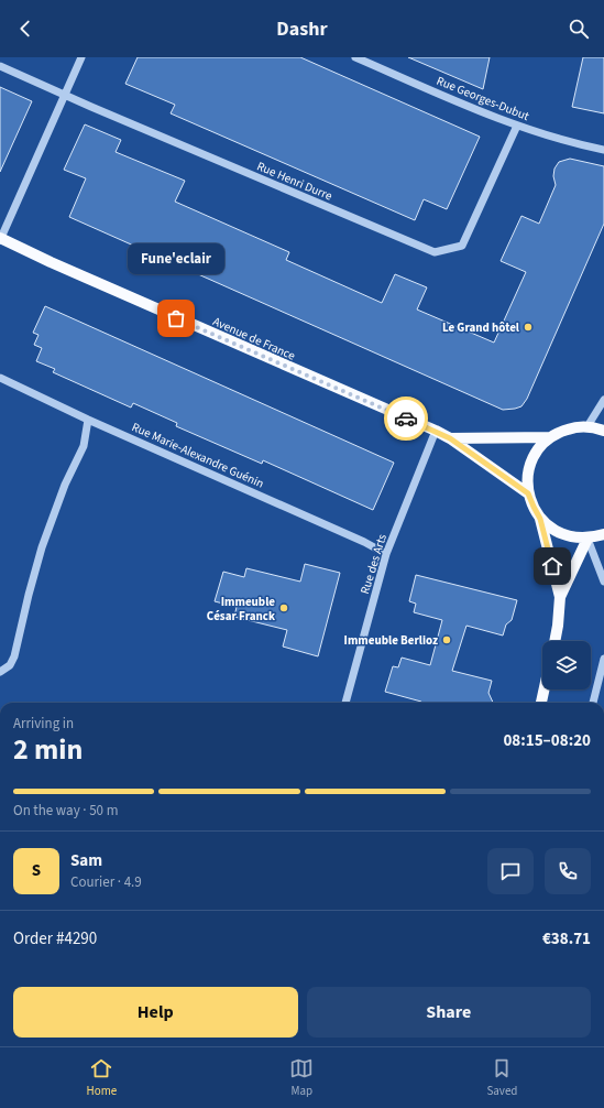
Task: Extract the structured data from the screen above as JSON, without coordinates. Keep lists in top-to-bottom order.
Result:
{
  "streets": {
    "main road": ["Avenue de France"],
    "street": [
      "Rue Georges-Dubut",
      "Rue Henri Durre",
      "Rue Marie-Alexandre Guénin",
      "Rue des Arts"
    ]
  },
  "crossings": [
    ["Rue Georges-Dubut", "Rue Henri Durre"],
    ["Avenue de France", "Rue des Arts"],
    ["Rue Marie-Alexandre Guénin", "Rue des Arts"]
  ],
  "places": [
    "Fune'eclair",
    "Le Grand hôtel",
    "Immeuble César Franck",
    "Immeuble Berlioz"
  ],
  "page": {
    "header": "Dashr",
    "bubble": "Fune'eclair",
    "heading": ["2 min", "Arriving in", "08:15–08:20"],
    "panel": [
      "Sam",
      "Courier · 4.9",
      "Order #4290",
      "€38.71"
    ],
    "bar": "On the way · 50 m",
    "round": "S",
    "buttons": ["Help", "Share"],
    "tabs": ["Home", "Map", "Saved"]
  }
}
